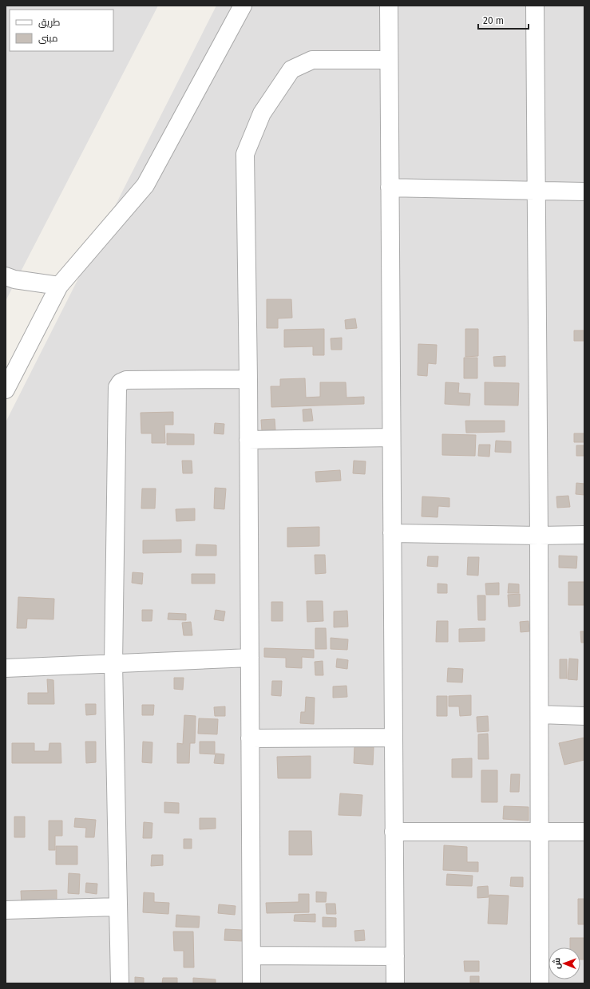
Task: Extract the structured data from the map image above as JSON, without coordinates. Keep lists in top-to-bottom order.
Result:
{
  "legend": ["طريق", "مبنى"],
  "scale_bar": "20 m",
  "north": "left"
}
